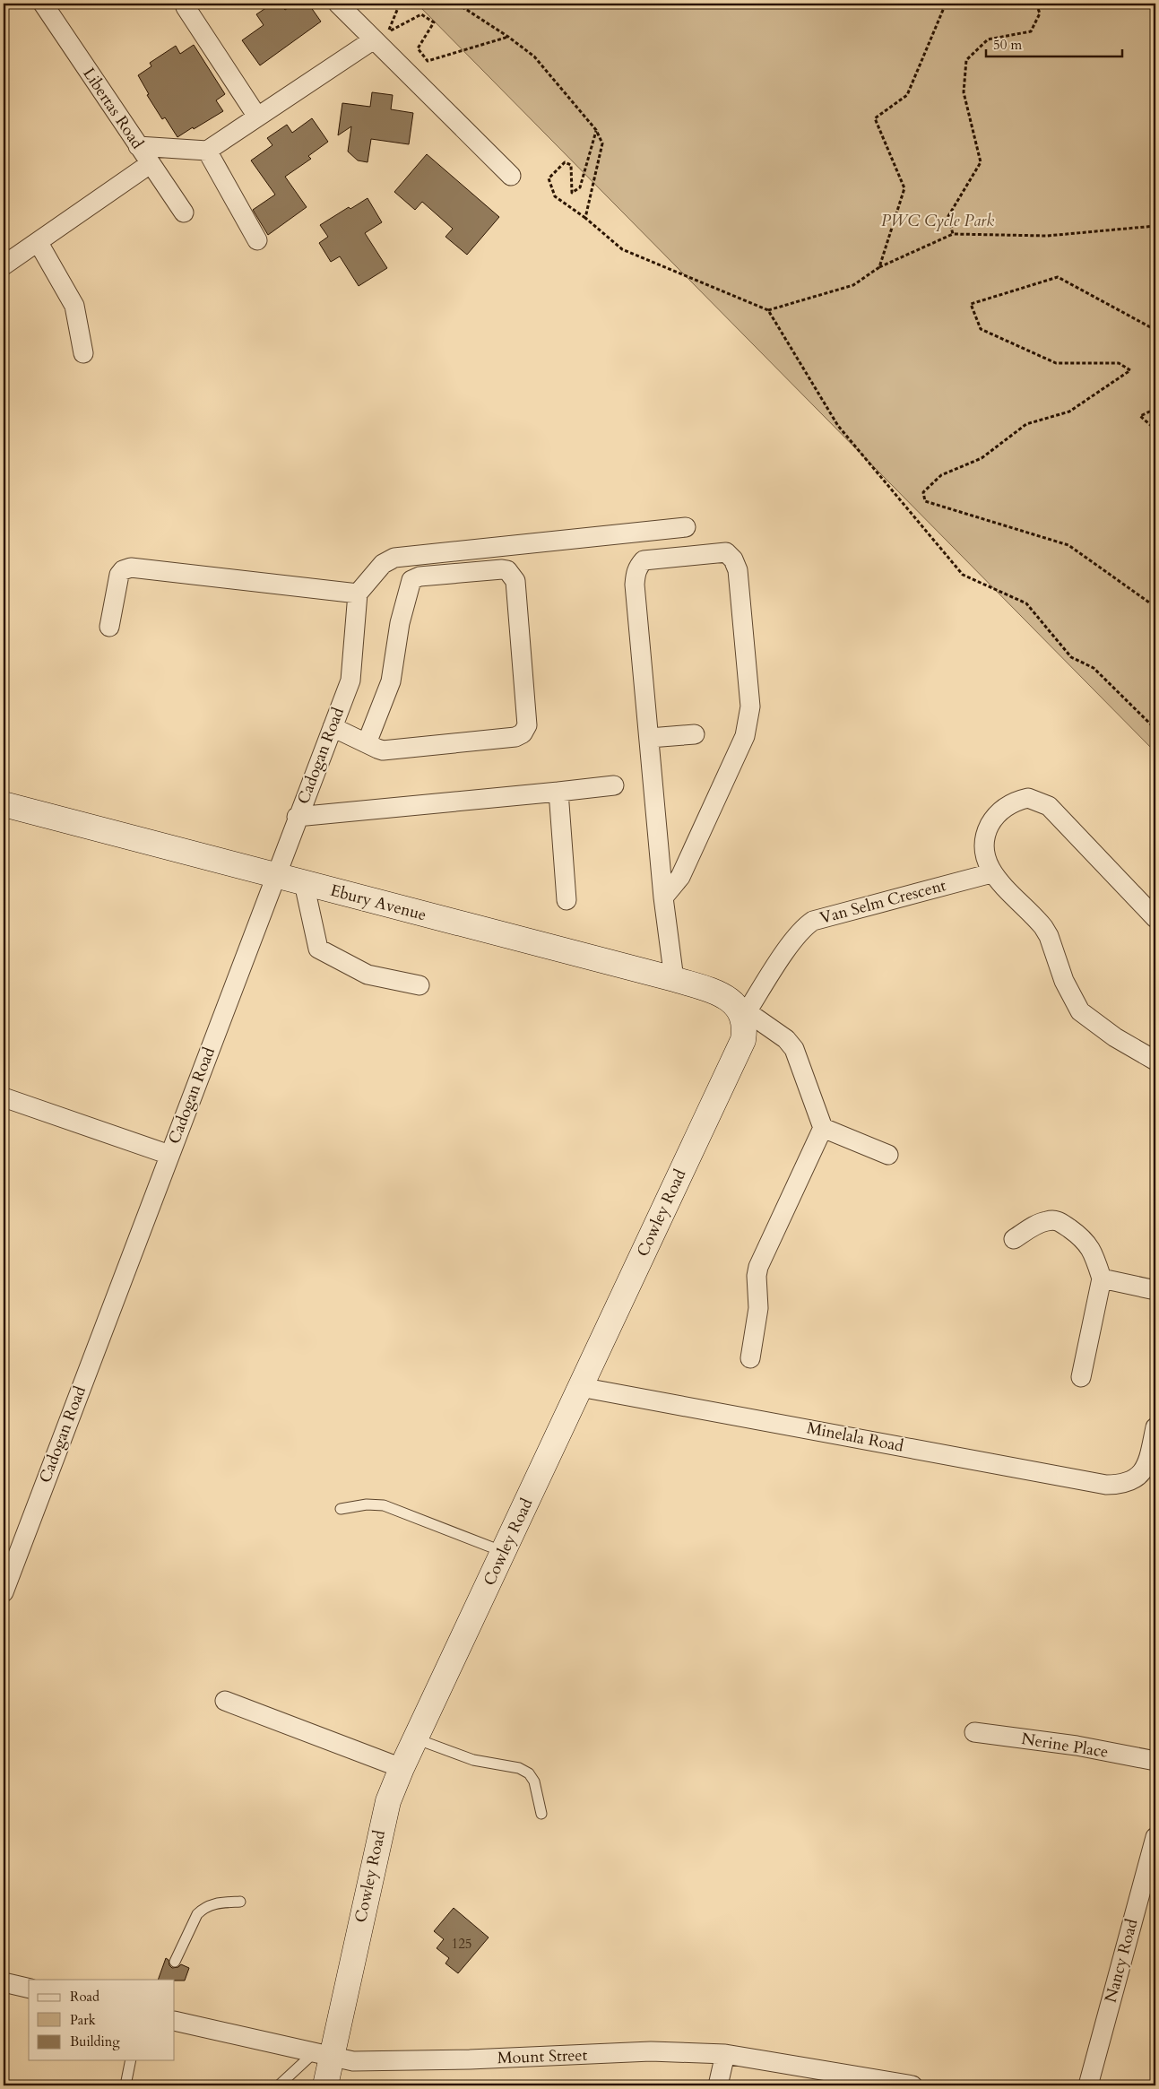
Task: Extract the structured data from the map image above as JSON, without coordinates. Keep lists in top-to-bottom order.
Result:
{
  "streets": {
    "street": [
      "Libertas Road",
      "Cadogan Road",
      "Van Selm Crescent",
      "Ebury Avenue",
      "Cowley Road",
      "Minelala Road",
      "Nerine Place",
      "Nancy Road",
      "Mount Street"
    ]
  },
  "crossings": [
    ["Cadogan Road", "Ebury Avenue"],
    ["Van Selm Crescent", "Ebury Avenue"],
    ["Van Selm Crescent", "Cowley Road"],
    ["Ebury Avenue", "Cowley Road"],
    ["Cowley Road", "Minelala Road"],
    ["Cowley Road", "Mount Street"]
  ],
  "parks": ["PWC Cycle Park"],
  "house_numbers": ["125"],
  "legend": ["Road", "Park", "Building"],
  "scale_bar": "50 m"
}
